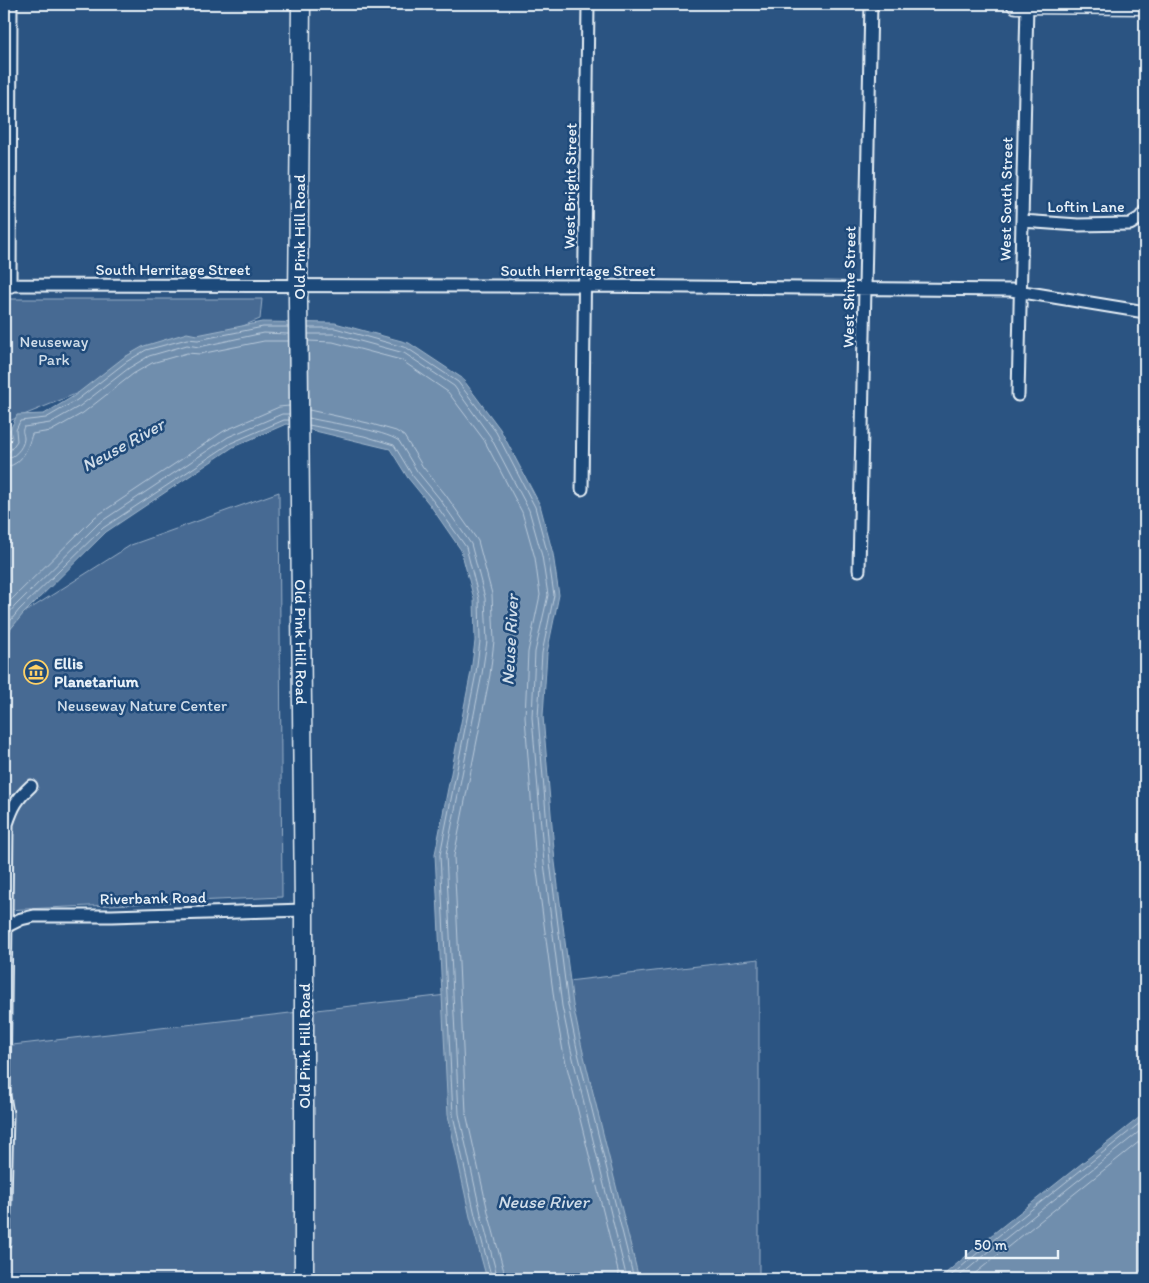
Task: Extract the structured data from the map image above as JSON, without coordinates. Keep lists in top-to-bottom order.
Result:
{
  "streets": {
    "main road": ["Old Pink Hill Road"],
    "street": [
      "West Bright Street",
      "West South Street",
      "Loftin Lane",
      "South Herritage Street",
      "West Shine Street",
      "Riverbank Road"
    ]
  },
  "crossings": [
    ["West Bright Street", "South Herritage Street"],
    ["West South Street", "Loftin Lane"],
    ["West South Street", "South Herritage Street"],
    ["Old Pink Hill Road", "South Herritage Street"],
    ["Old Pink Hill Road", "Riverbank Road"],
    ["South Herritage Street", "West Shine Street"]
  ],
  "water": ["Neuse River"],
  "parks": ["Neuseway Park", "Neuseway Nature Center"],
  "places": {
    "museum": ["Ellis Planetarium"]
  },
  "scale_bar": "50 m"
}
